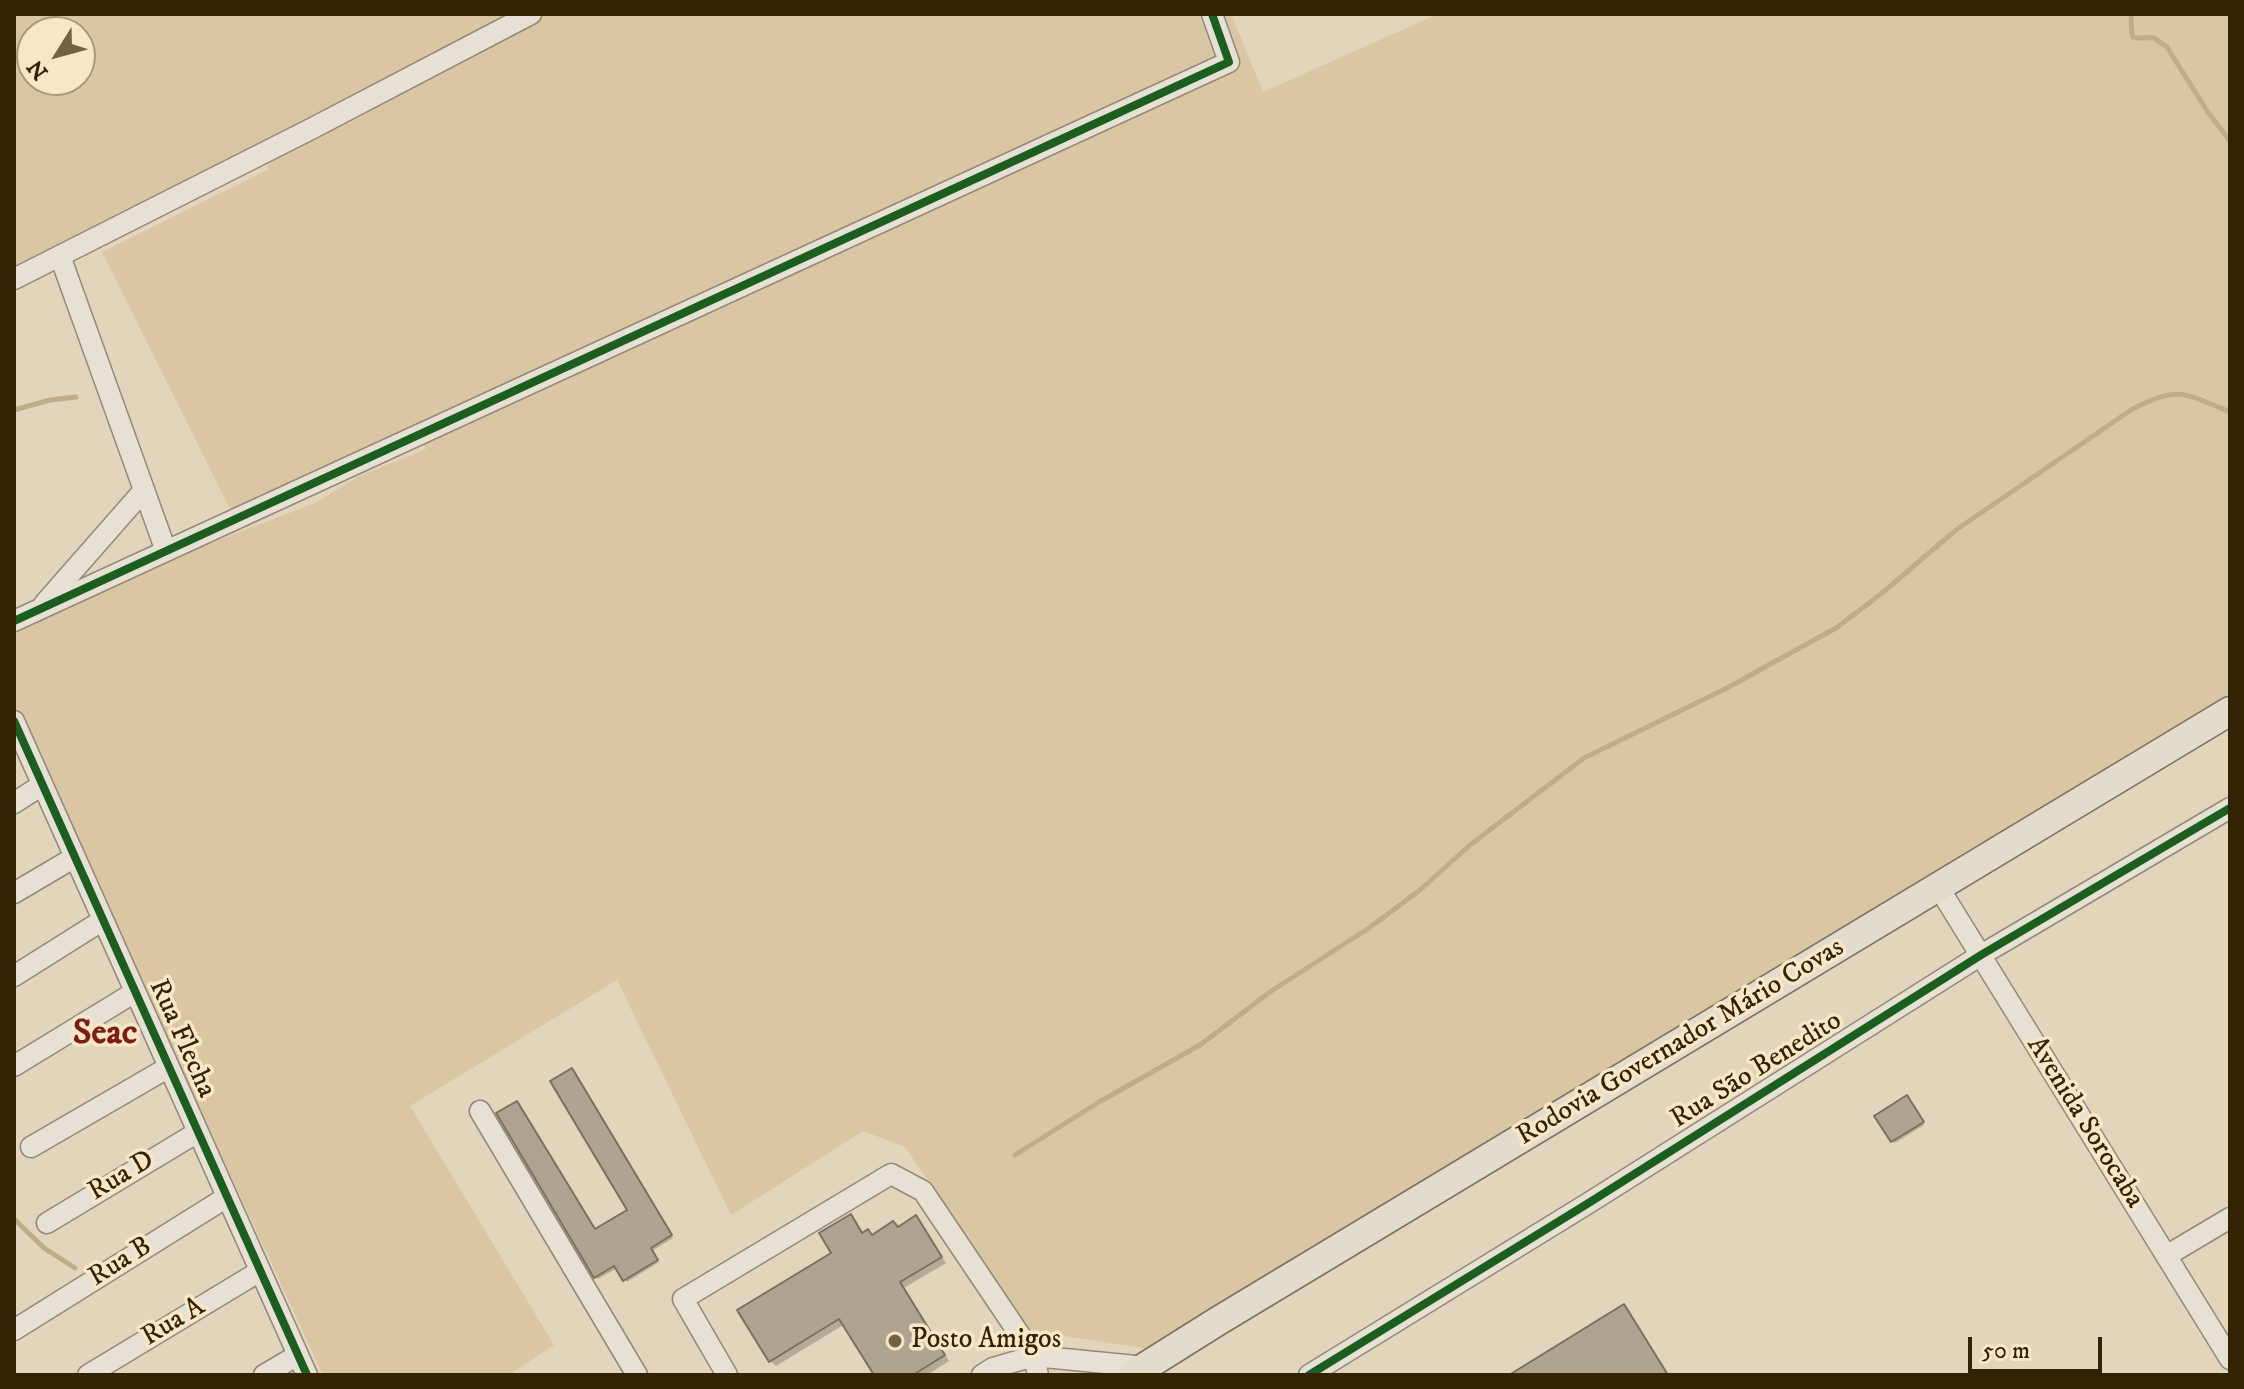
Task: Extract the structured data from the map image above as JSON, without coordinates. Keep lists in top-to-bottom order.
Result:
{
  "streets": {
    "highway": ["Rodovia Governador Mário Covas"],
    "street": [
      "Rua Flecha",
      "Rua São Benedito",
      "Avenida Sorocaba",
      "Rua D",
      "Rua B",
      "Rua A"
    ]
  },
  "crossings": [
    ["Rua Flecha", "Rua D"],
    ["Rua Flecha", "Rua B"],
    ["Rua Flecha", "Rua A"],
    ["Rodovia Governador Mário Covas", "Avenida Sorocaba"],
    ["Rua São Benedito", "Avenida Sorocaba"]
  ],
  "districts": ["Seac"],
  "places": ["Posto Amigos"],
  "scale_bar": "50 m",
  "north": "bottom left"
}
